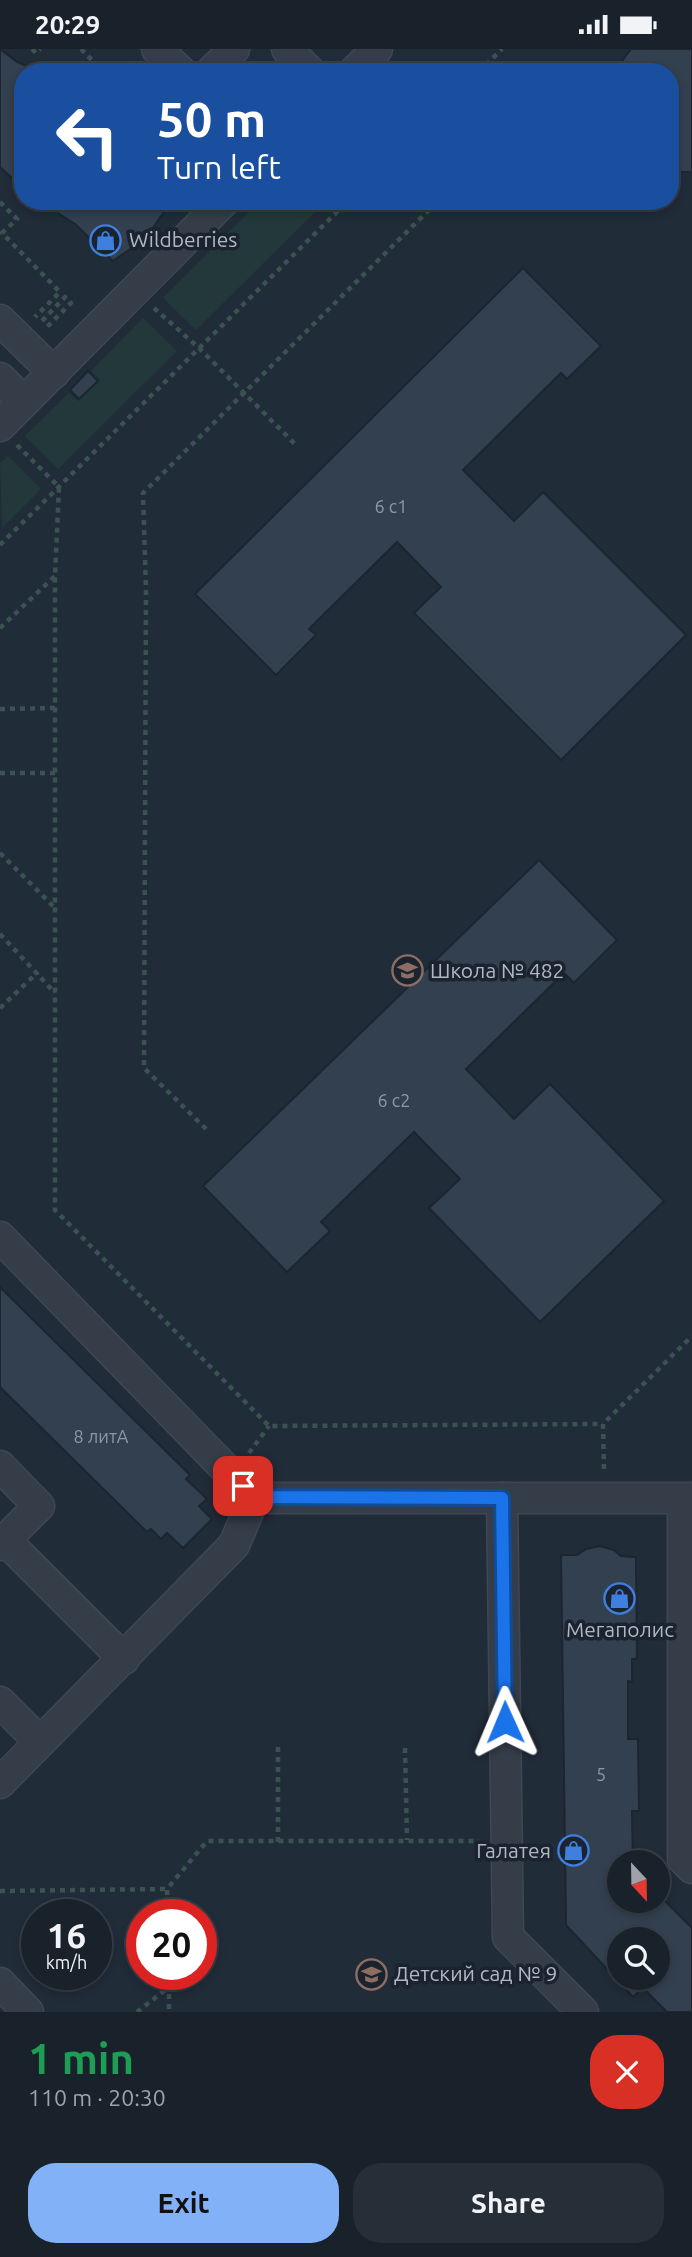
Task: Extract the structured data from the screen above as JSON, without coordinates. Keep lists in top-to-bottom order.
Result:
{
  "places": {
    "shop": ["Wildberries", "Мегаполис", "Галатея"],
    "school or university": ["Школа № 482", "Детский сад № 9"]
  },
  "house_numbers": [
    "6 с1",
    "6 с2",
    "8 литА",
    "5"
  ],
  "north": "bottom",
  "page": {
    "status": "20:29",
    "turn": ["50 m", "Turn left"],
    "speed": "16 km/h",
    "limit": "20",
    "heading": ["1 min", "110 m · 20:30"],
    "buttons": ["Exit", "Share"]
  }
}
